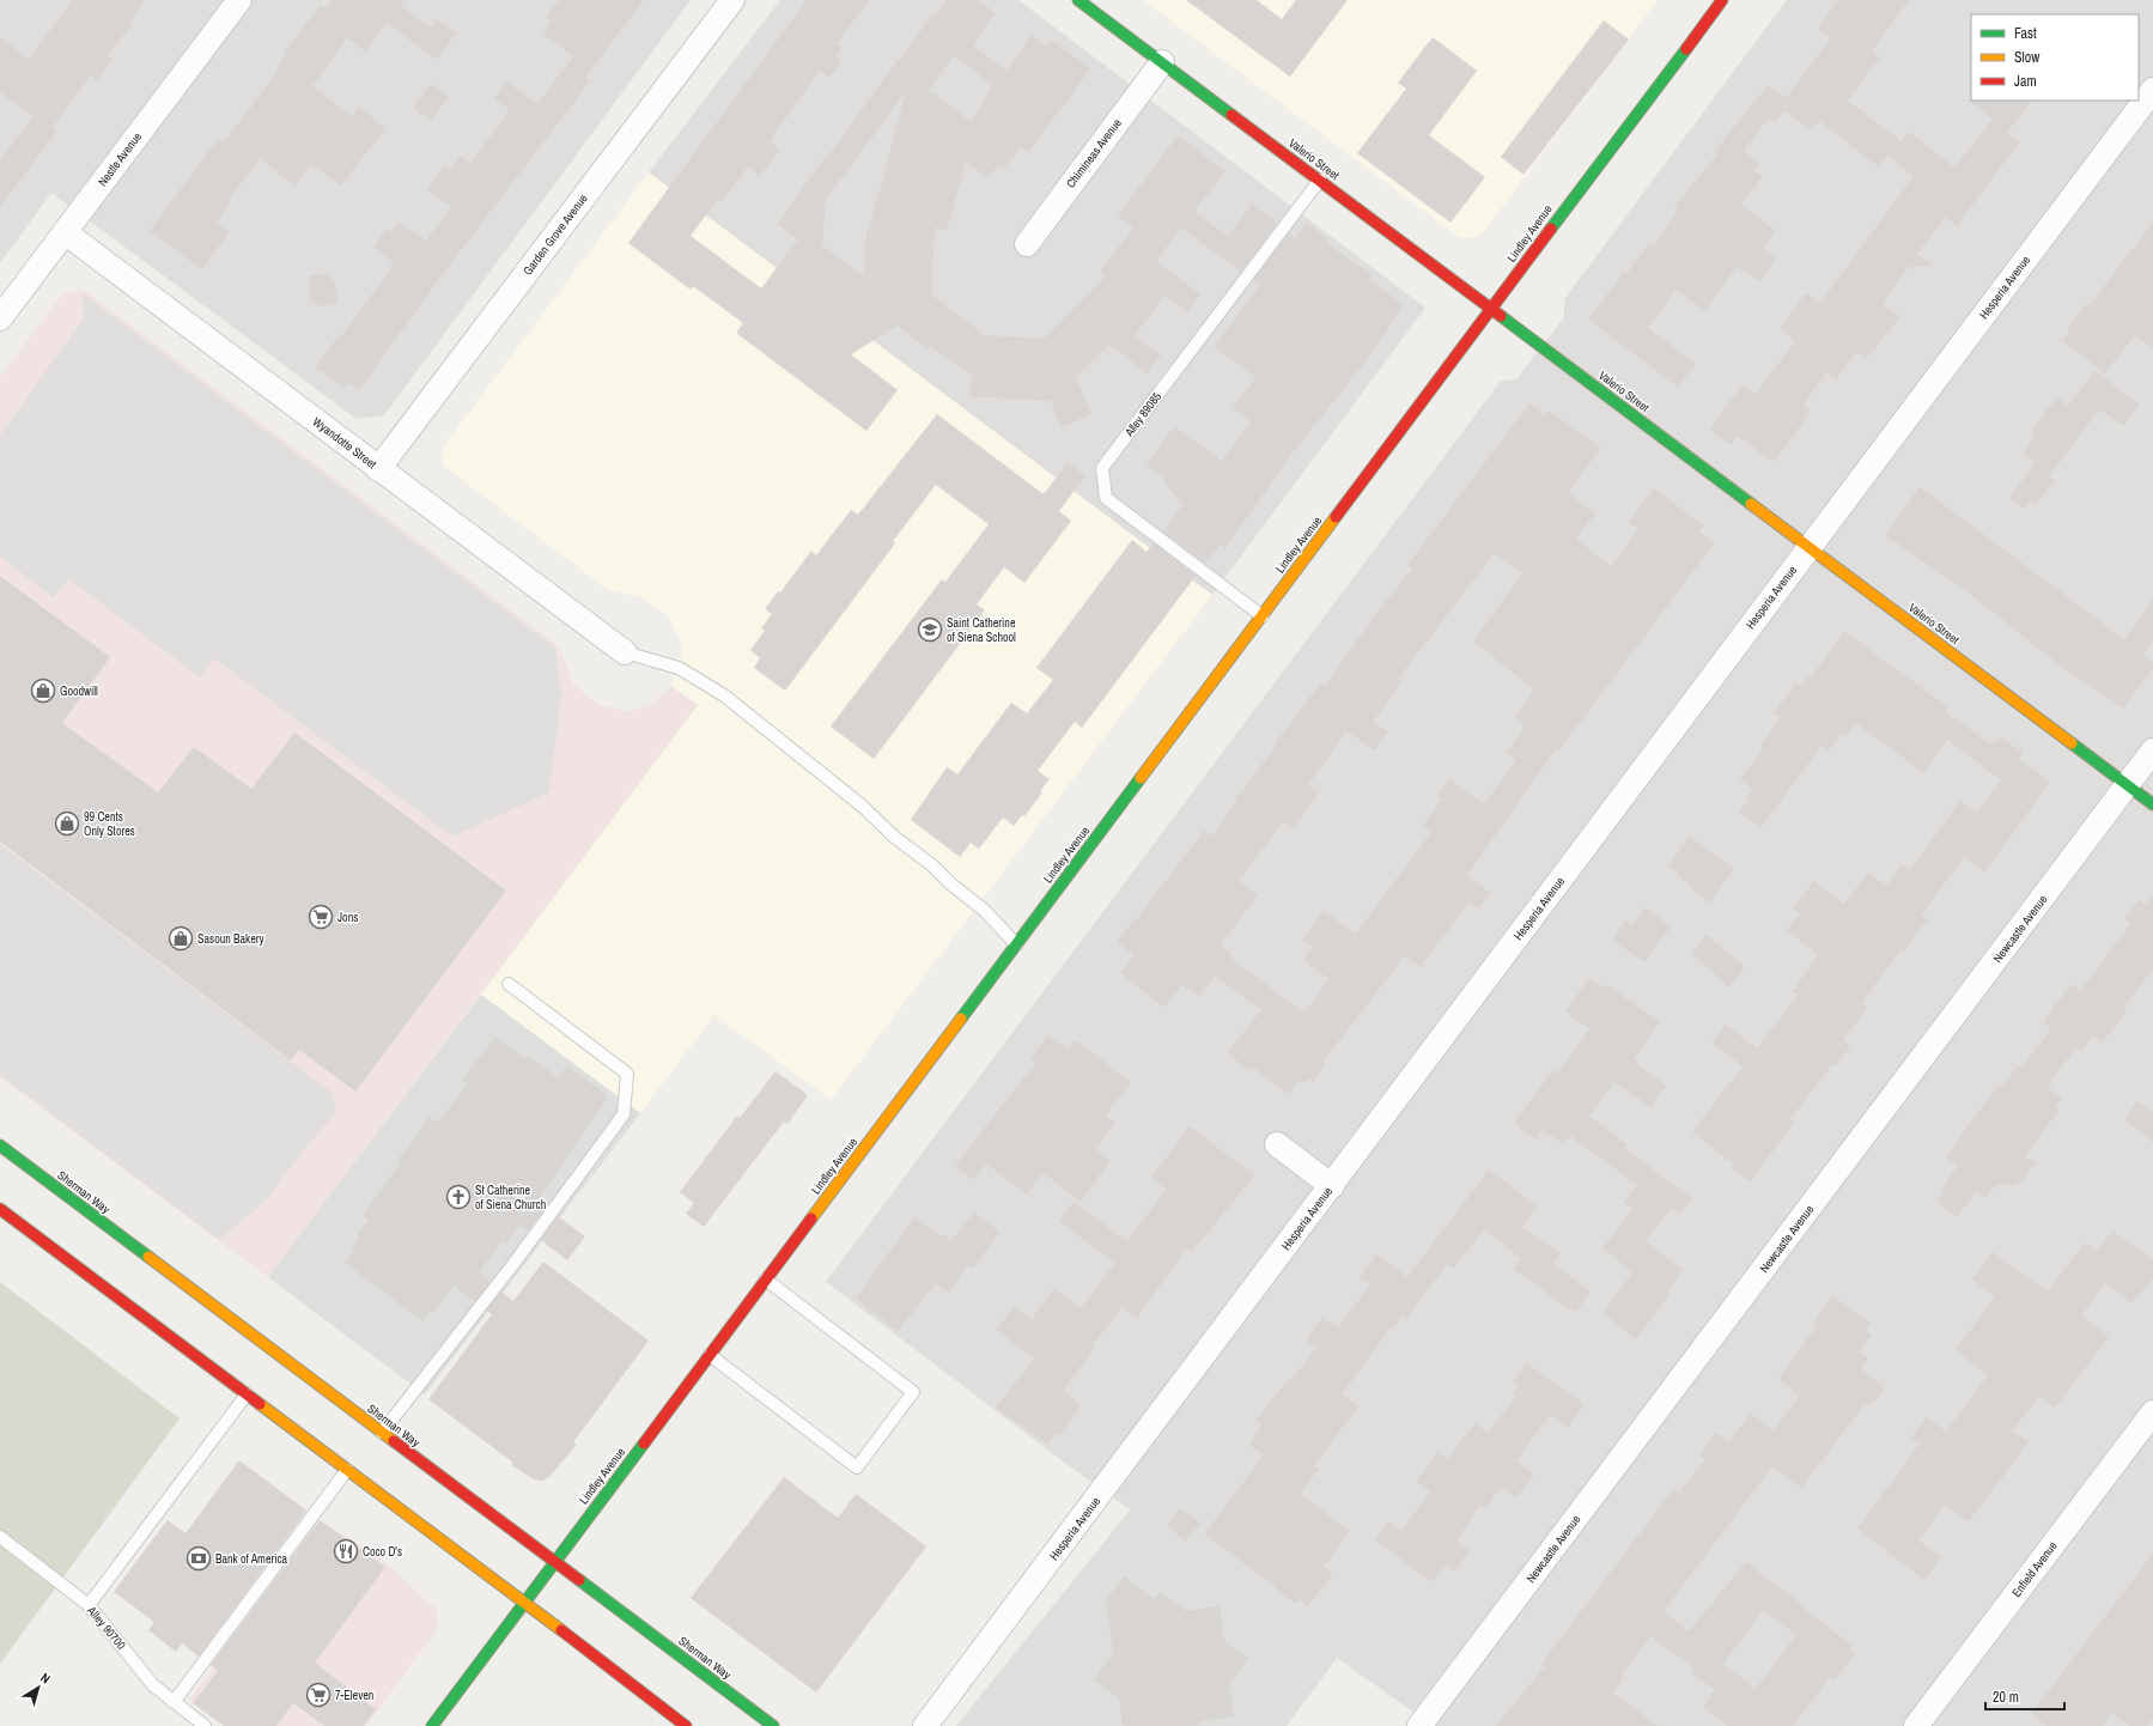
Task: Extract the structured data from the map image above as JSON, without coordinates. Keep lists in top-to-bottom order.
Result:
{
  "streets": {
    "main road": ["Valerio Street", "Lindley Avenue", "Sherman Way"],
    "street": [
      "Chimineas Avenue",
      "Nestle Avenue",
      "Garden Grove Avenue",
      "Hesperia Avenue",
      "Wyandotte Street",
      "Newcastle Avenue",
      "Enfield Avenue"
    ],
    "lane": ["Alley 89085", "Alley 90700"]
  },
  "crossings": [
    ["Chimineas Avenue", "Valerio Street"],
    ["Nestle Avenue", "Wyandotte Street"],
    ["Valerio Street", "Lindley Avenue"],
    ["Valerio Street", "Hesperia Avenue"],
    ["Valerio Street", "Alley 89085"],
    ["Valerio Street", "Newcastle Avenue"],
    ["Lindley Avenue", "Alley 89085"],
    ["Lindley Avenue", "Sherman Way"],
    ["Garden Grove Avenue", "Wyandotte Street"]
  ],
  "places": {
    "school or university": ["Saint Catherine of Siena School"],
    "shop": ["Goodwill", "99 Cents Only Stores", "Sasoun Bakery"],
    "supermarket": ["Jons", "7-Eleven"],
    "church": ["St Catherine of Siena Church"],
    "restaurant": ["Coco D's"],
    "bank": ["Bank of America"]
  },
  "legend": ["Fast", "Slow", "Jam"],
  "scale_bar": "20 m",
  "north": "top right"
}
